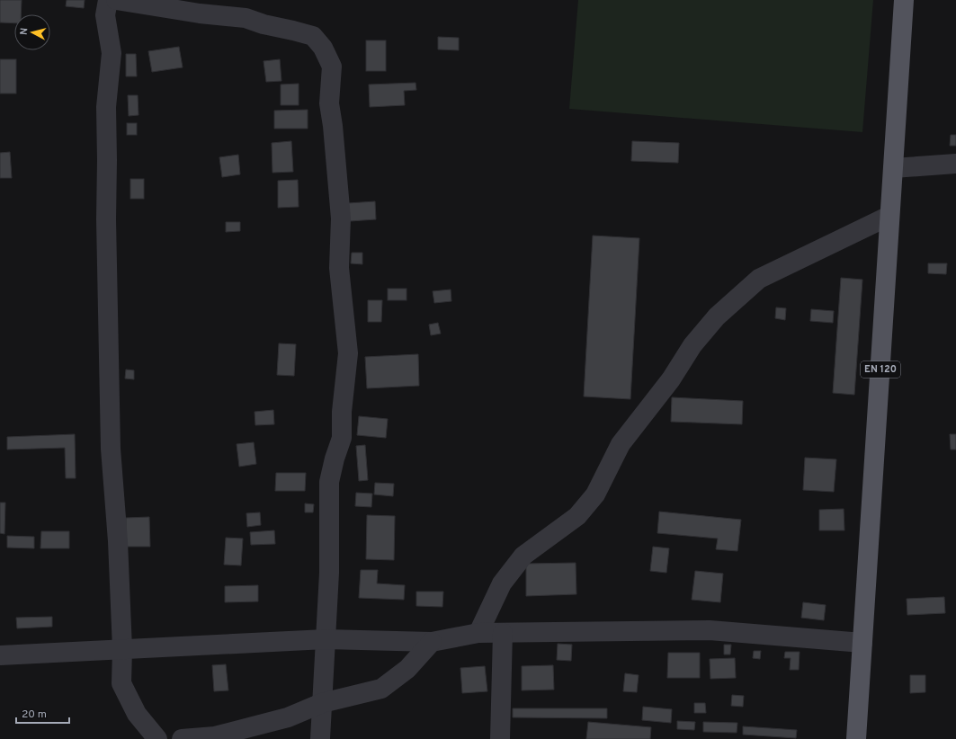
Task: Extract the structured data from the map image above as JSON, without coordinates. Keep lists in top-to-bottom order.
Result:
{
  "streets": {
    "main road": ["EN 120"]
  },
  "scale_bar": "20 m",
  "north": "left"
}
